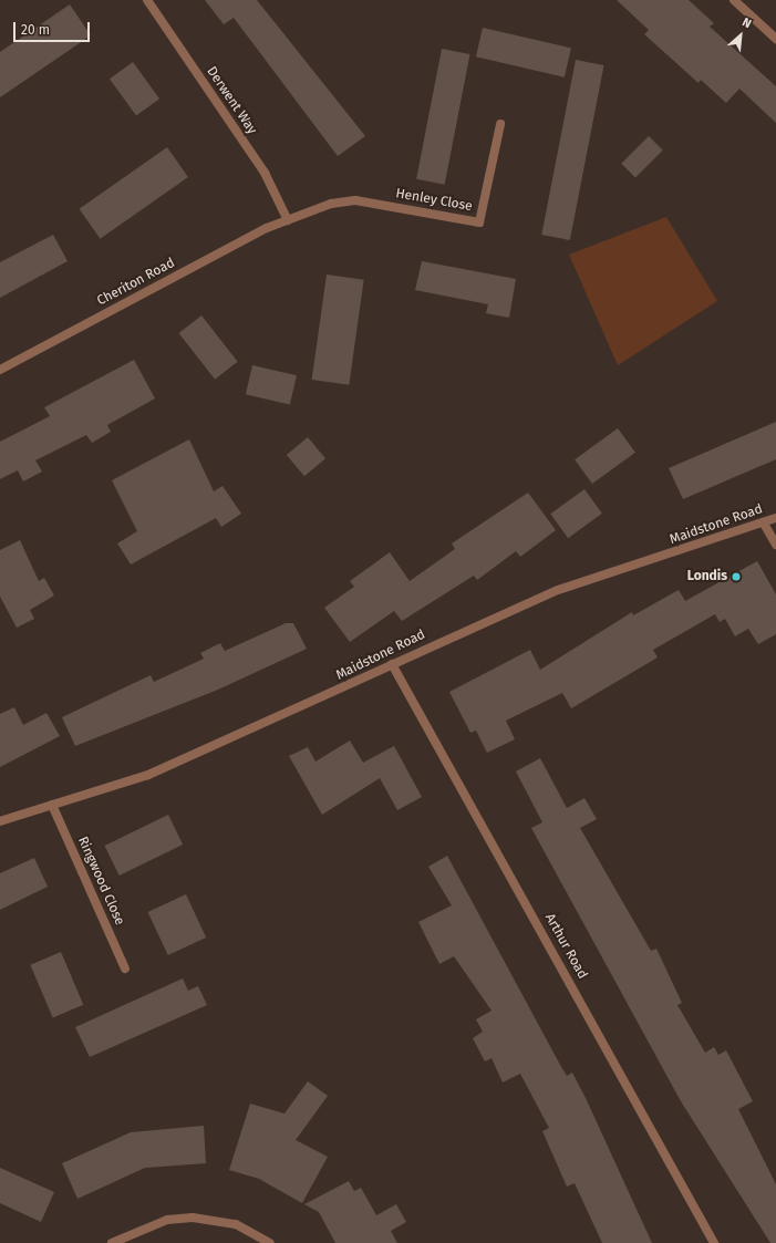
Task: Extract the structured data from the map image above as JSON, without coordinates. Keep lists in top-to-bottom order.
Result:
{
  "streets": {
    "street": [
      "Derwent Way",
      "Henley Close",
      "Cheriton Road",
      "Maidstone Road",
      "Ringwood Close",
      "Arthur Road"
    ]
  },
  "crossings": [
    ["Derwent Way", "Henley Close"],
    ["Derwent Way", "Cheriton Road"],
    ["Henley Close", "Cheriton Road"],
    ["Maidstone Road", "Ringwood Close"],
    ["Maidstone Road", "Arthur Road"]
  ],
  "places": ["Londis"],
  "scale_bar": "20 m",
  "north": "top right"
}
